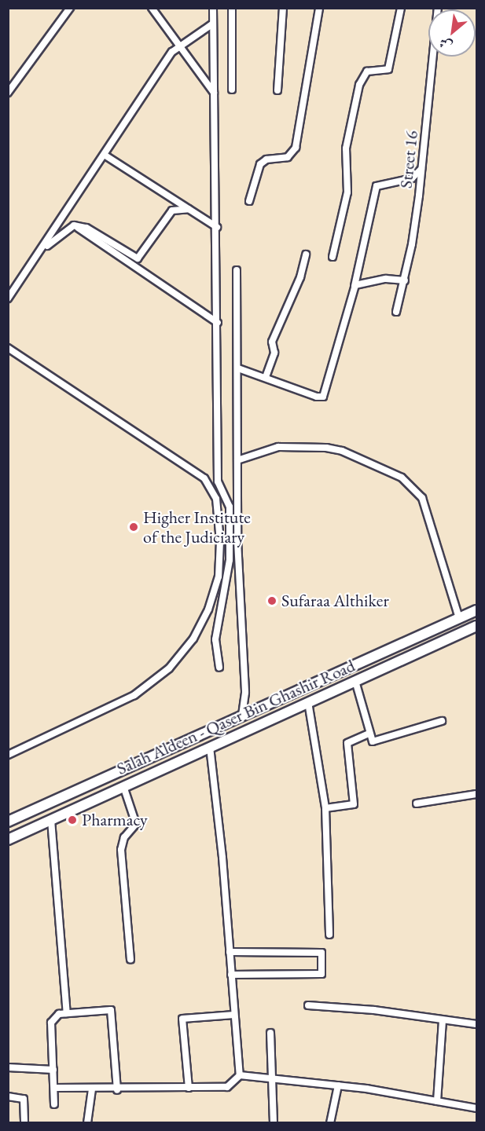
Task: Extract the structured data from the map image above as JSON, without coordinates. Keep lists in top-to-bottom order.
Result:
{
  "streets": {
    "highway": ["Salah Aldeen - Qaser Bin Ghashir Road"],
    "street": ["Street 16"]
  },
  "places": ["Higher Institute of the Judiciary", "Sufaraa Althiker", "Pharmacy"],
  "north": "bottom left"
}
